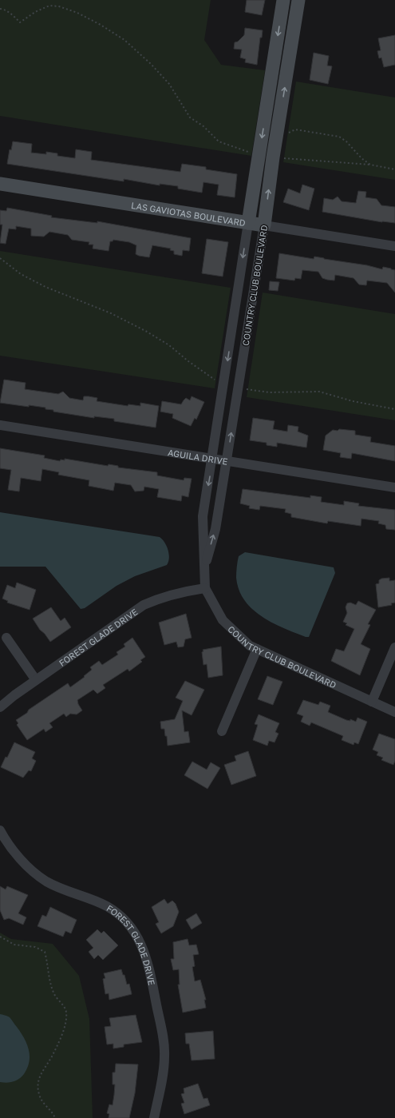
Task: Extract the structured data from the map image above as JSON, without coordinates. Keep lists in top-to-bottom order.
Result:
{
  "streets": {
    "street": [
      "LAS GAVIOTAS BOULEVARD",
      "COUNTRY CLUB BOULEVARD",
      "AGUILA DRIVE",
      "FOREST GLADE DRIVE"
    ]
  },
  "crossings": [
    ["LAS GAVIOTAS BOULEVARD", "COUNTRY CLUB BOULEVARD"],
    ["COUNTRY CLUB BOULEVARD", "AGUILA DRIVE"],
    ["COUNTRY CLUB BOULEVARD", "FOREST GLADE DRIVE"]
  ]
}
